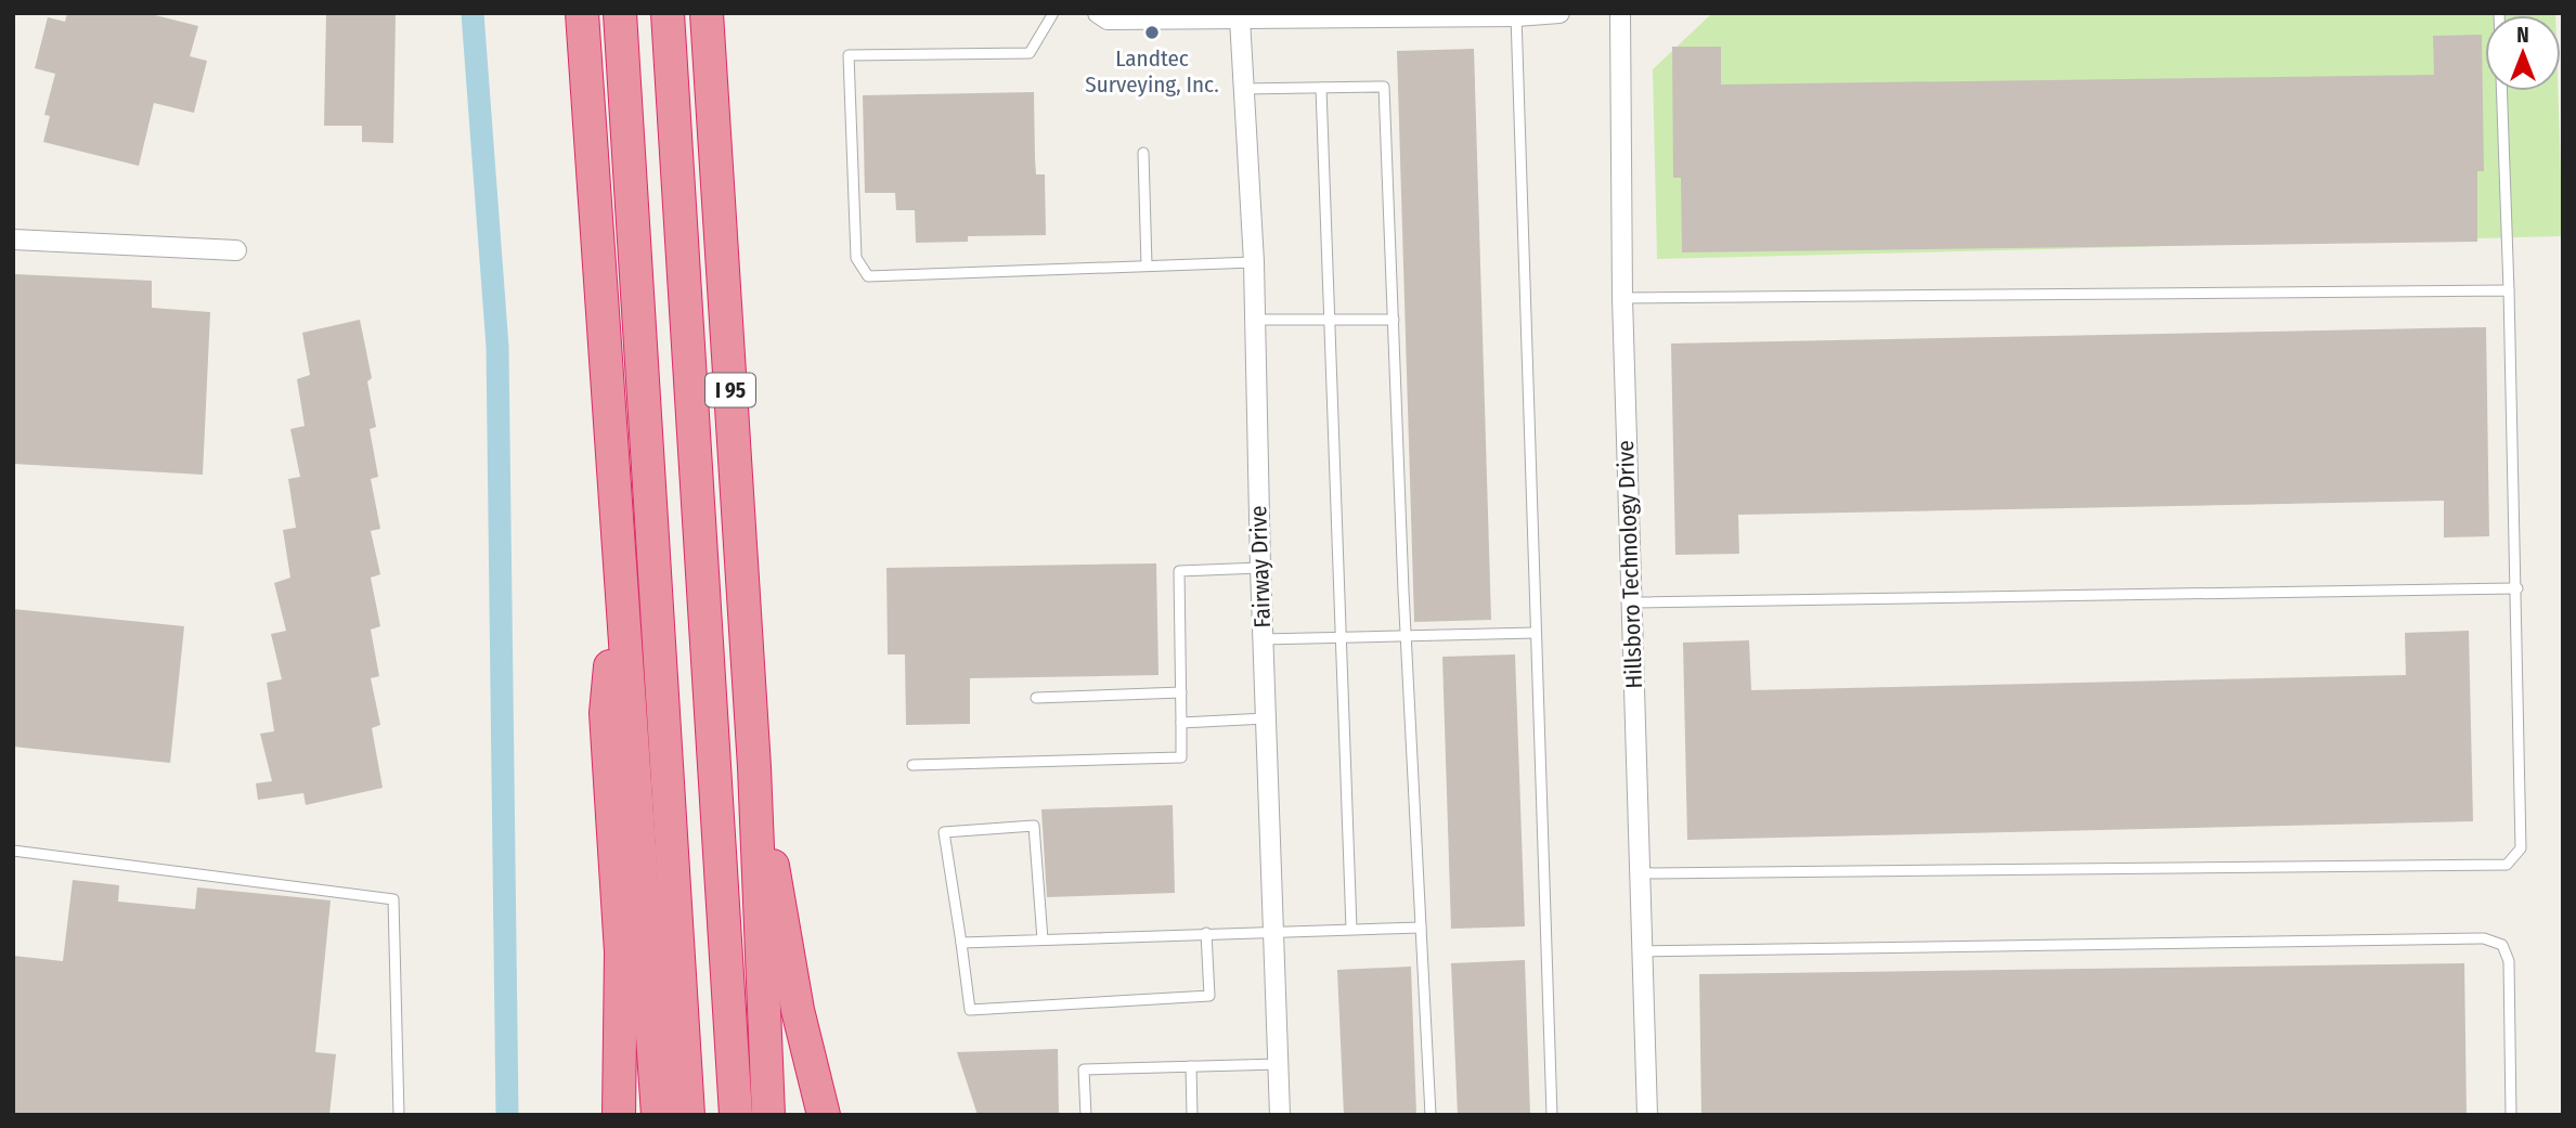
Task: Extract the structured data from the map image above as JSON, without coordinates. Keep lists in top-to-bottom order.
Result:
{
  "streets": {
    "highway": ["I 95"],
    "street": ["Hillsboro Technology Drive", "Fairway Drive"]
  },
  "places": ["Landtec Surveying, Inc."],
  "north": "top"
}
